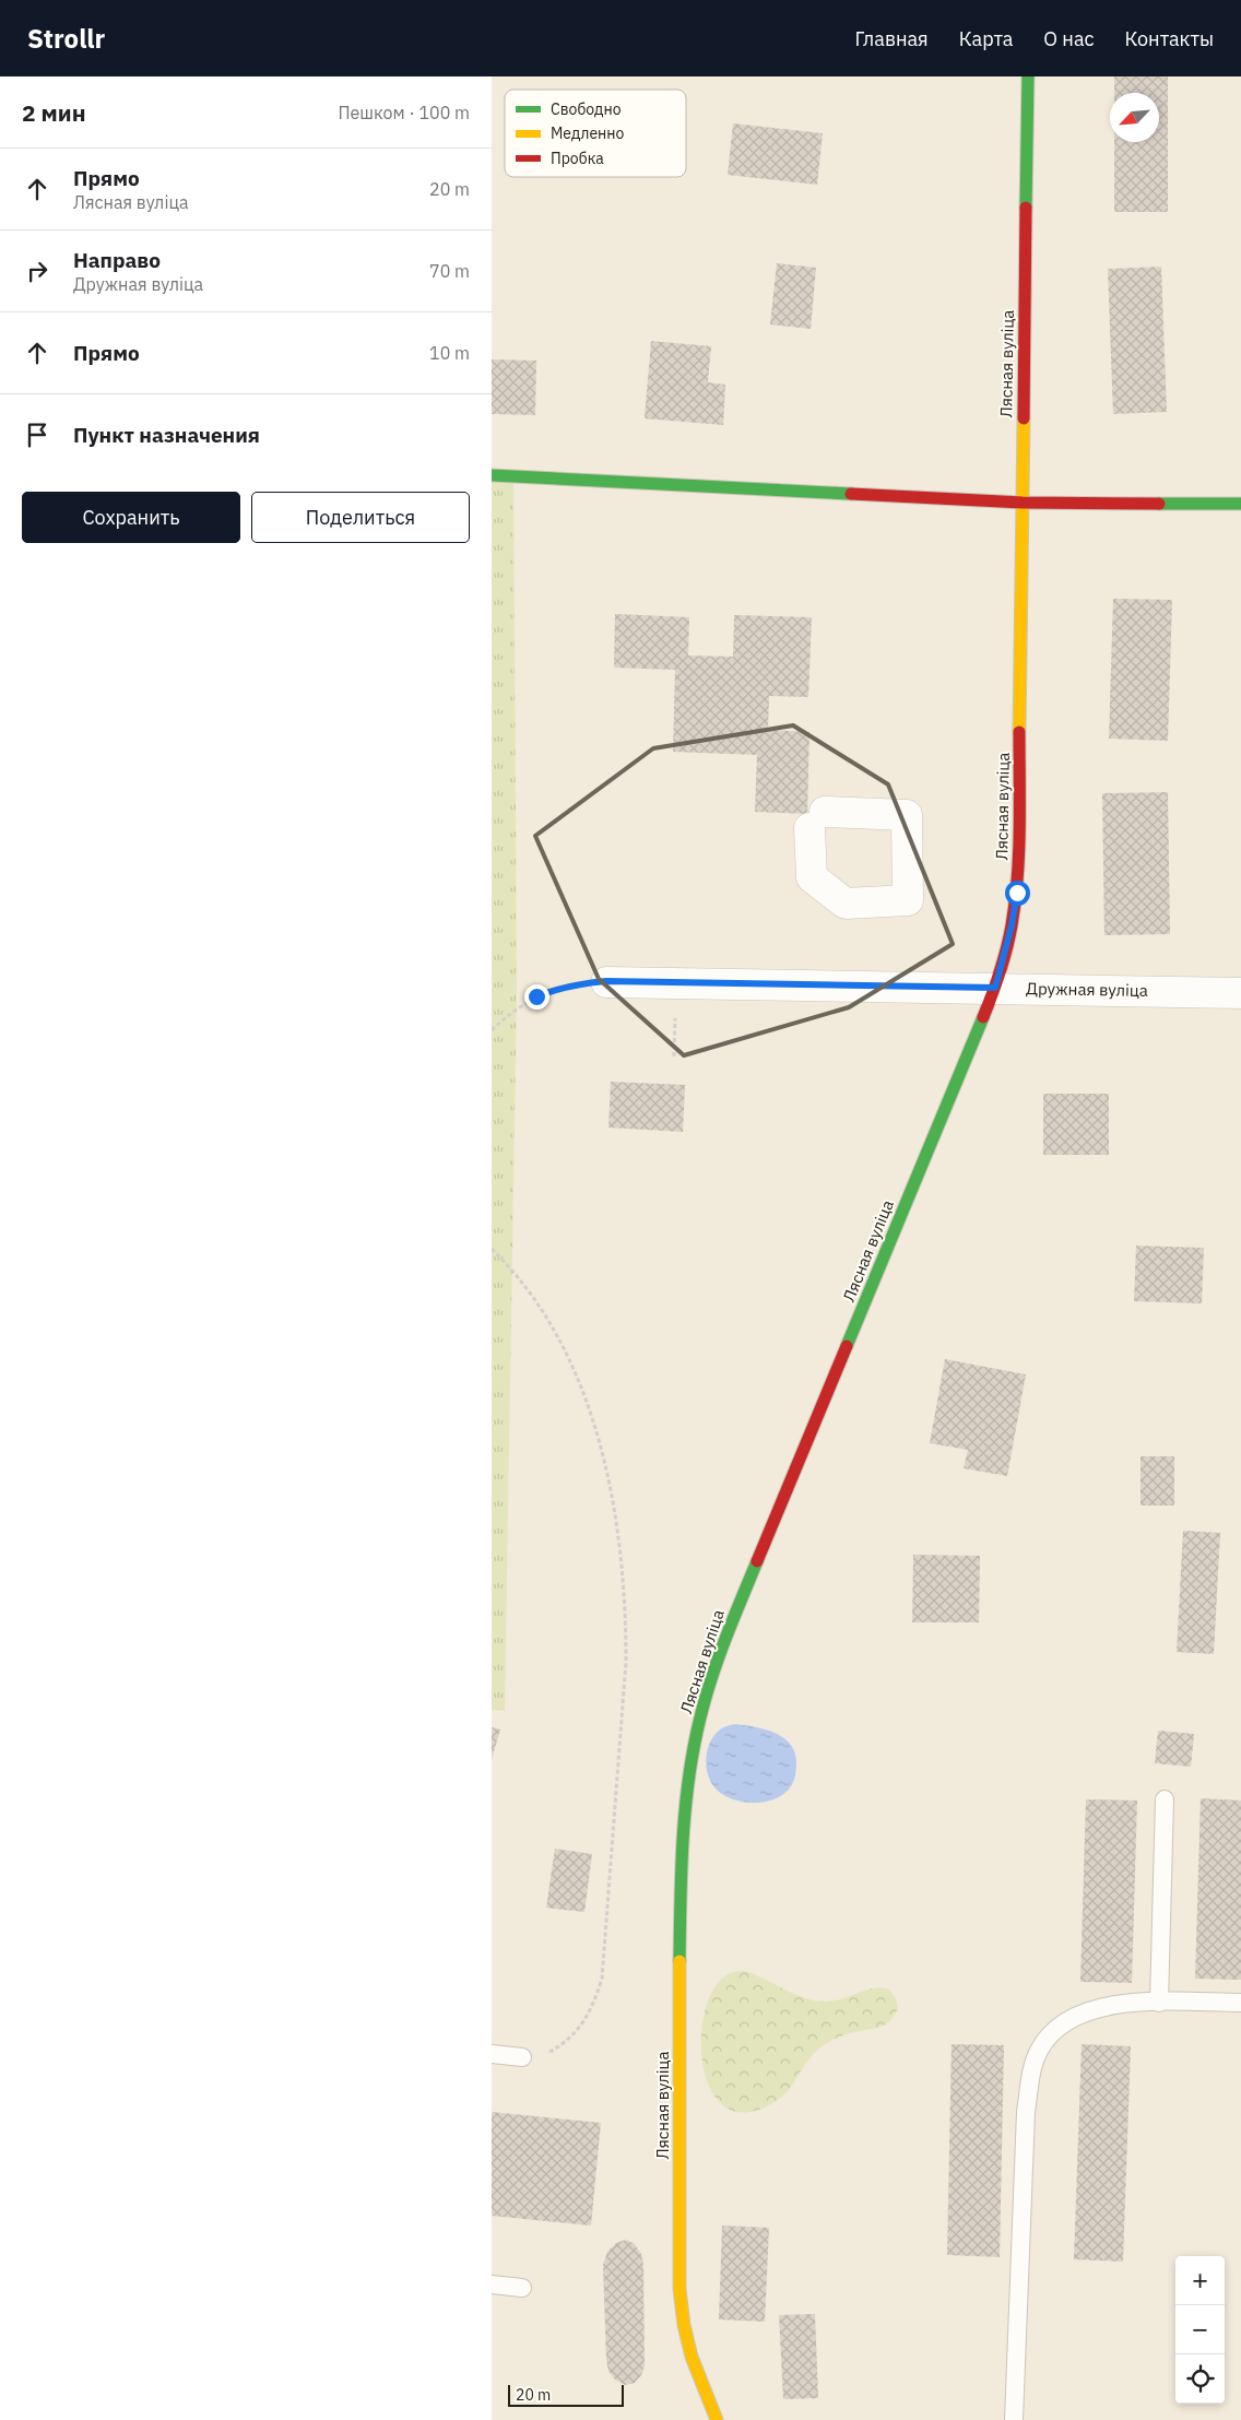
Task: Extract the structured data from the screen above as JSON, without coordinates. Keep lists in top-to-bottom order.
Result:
{
  "streets": {
    "street": ["Лясная вуліца", "Дружная вуліца"]
  },
  "crossings": [
    ["Лясная вуліца", "Дружная вуліца"]
  ],
  "legend": ["Свободно", "Медленно", "Пробка"],
  "scale_bar": "20 m",
  "north": "bottom left",
  "page": {
    "header": "Strollr",
    "nav": [
      "Главная",
      "Карта",
      "О нас",
      "Контакты"
    ],
    "heading": ["2 мин", "Пешком · 100 m"],
    "list": [
      ["Прямо", "Лясная вуліца", "20 m"],
      ["Направо", "Дружная вуліца", "70 m"],
      ["Прямо", "10 m"],
      "Пункт назначения"
    ],
    "buttons": ["Сохранить", "Поделиться"],
    "map_buttons": ["+", "−"],
    "scale": "20 m"
  }
}
